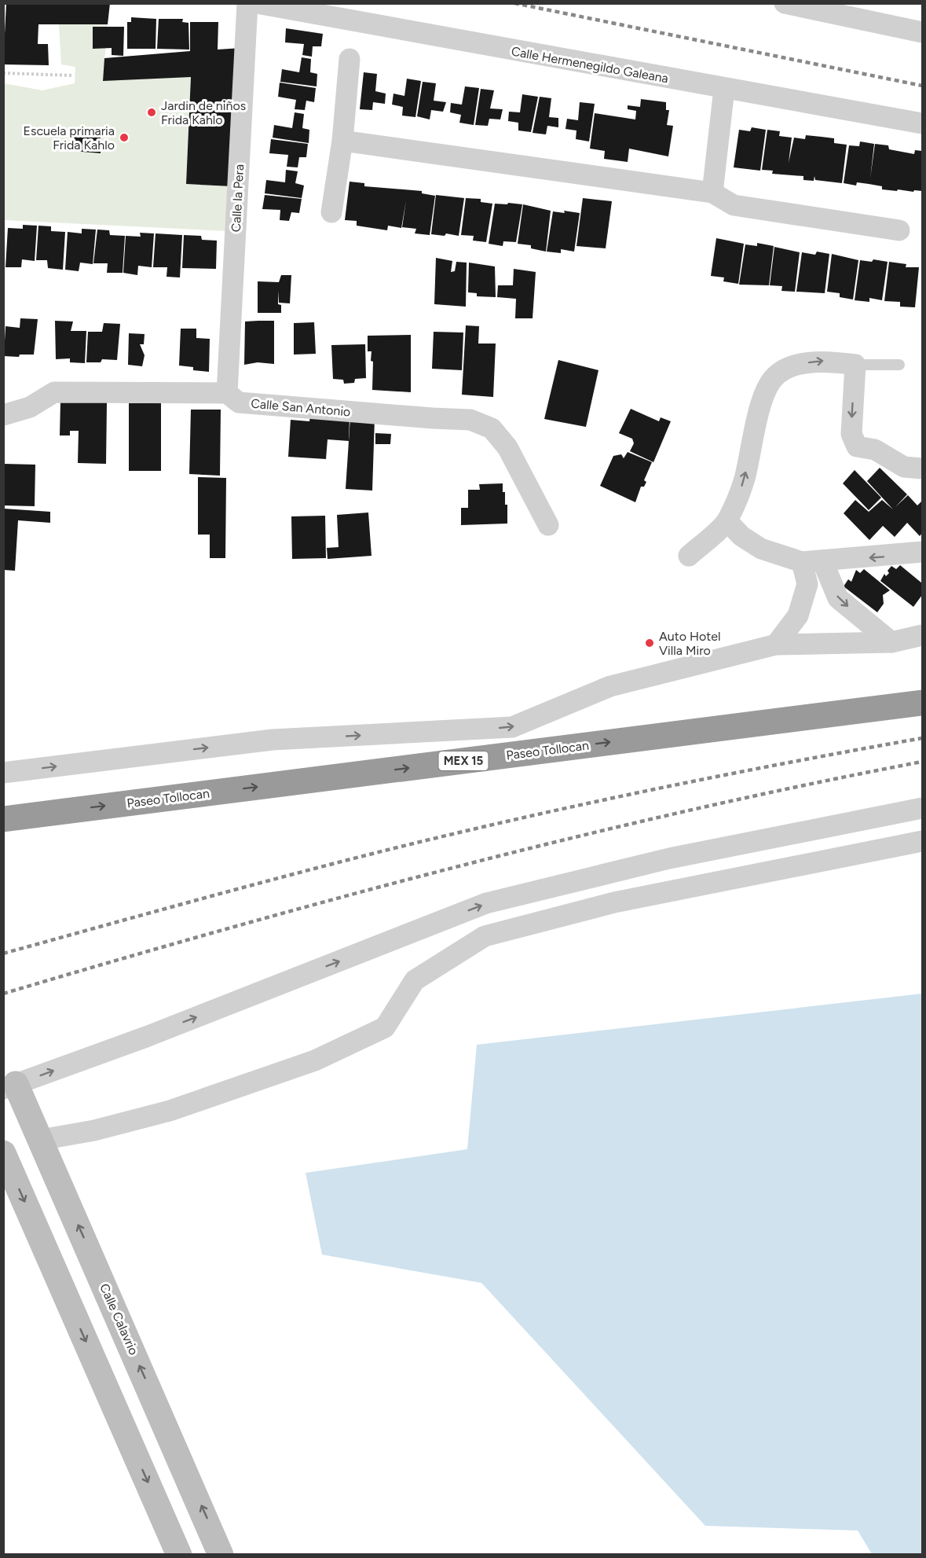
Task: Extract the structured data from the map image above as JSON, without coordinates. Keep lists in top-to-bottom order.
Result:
{
  "streets": {
    "highway": ["Paseo Tollocan", "MEX 15"],
    "street": [
      "Calle Hermenegildo Galeana",
      "Calle la Pera",
      "Calle San Antonio",
      "Calle Calavrio"
    ]
  },
  "crossings": [
    ["Calle la Pera", "Calle San Antonio"]
  ],
  "one_way": ["Paseo Tollocan"],
  "places": ["Jardin de niños Frida Kahlo", "Escuela primaria Frida Kahlo", "Auto Hotel Villa Miro"]
}
